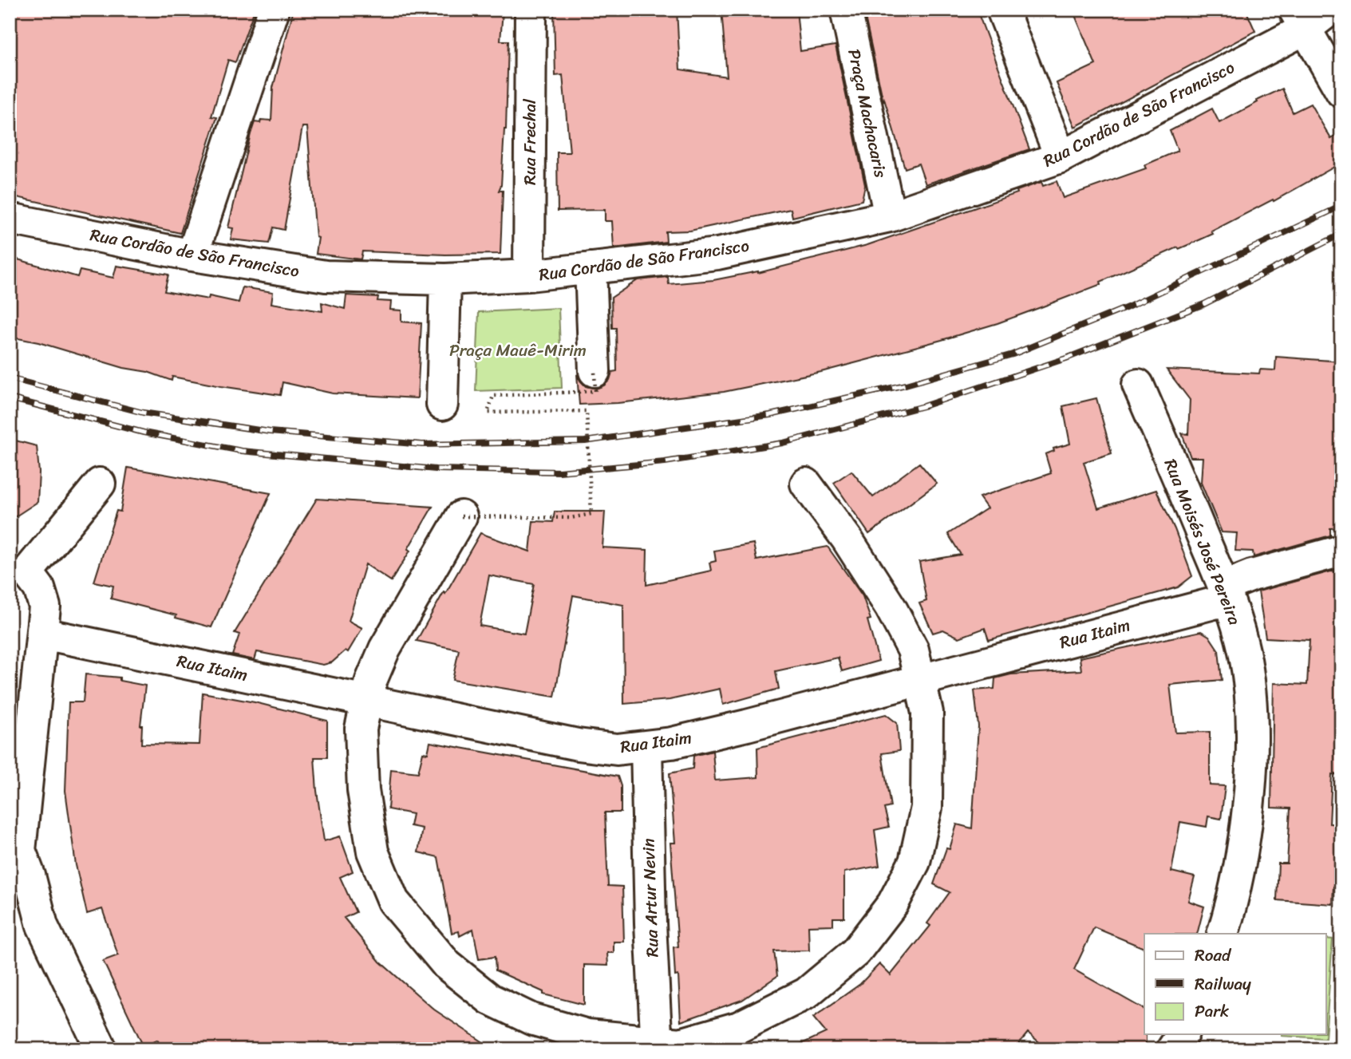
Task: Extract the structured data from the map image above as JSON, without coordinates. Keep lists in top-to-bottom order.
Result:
{
  "streets": {
    "street": [
      "Praça Machacaris",
      "Rua Cordão de São Francisco",
      "Rua Frechal",
      "Rua Moisés José Pereira",
      "Rua Itaim",
      "Rua Artur Nevin"
    ]
  },
  "crossings": [
    ["Praça Machacaris", "Rua Cordão de São Francisco"],
    ["Rua Cordão de São Francisco", "Rua Frechal"],
    ["Rua Moisés José Pereira", "Rua Itaim"],
    ["Rua Itaim", "Rua Artur Nevin"]
  ],
  "parks": ["Praça Mauê-Mirim"],
  "legend": ["Road", "Railway", "Park"]
}
